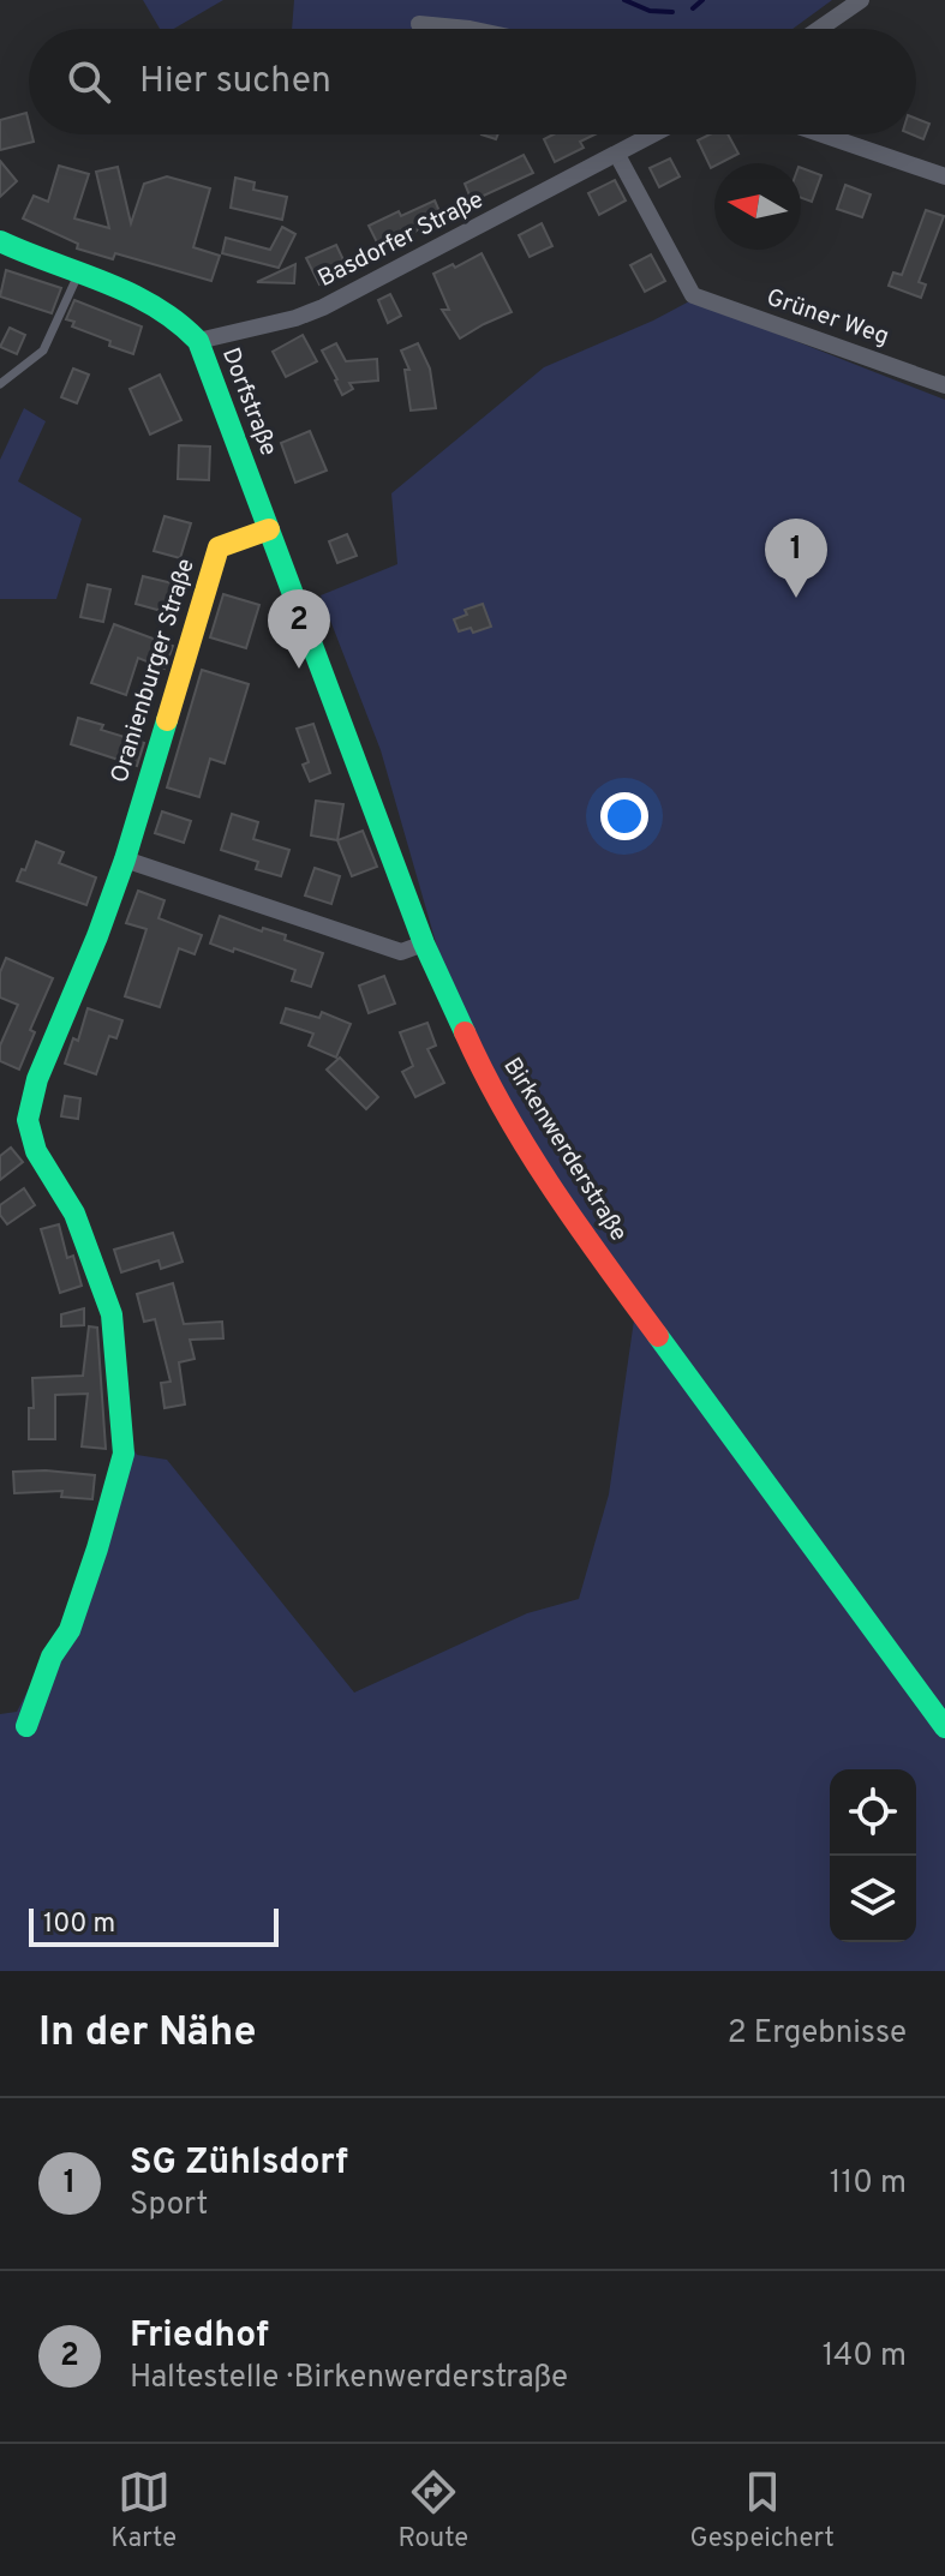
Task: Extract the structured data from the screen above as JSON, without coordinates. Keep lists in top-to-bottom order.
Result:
{
  "streets": {
    "street": [
      "Basdorfer Straße",
      "Grüner Weg",
      "Dorfstraße",
      "Oranienburger Straße",
      "Birkenwerderstraße"
    ]
  },
  "crossings": [
    ["Basdorfer Straße", "Grüner Weg"],
    ["Basdorfer Straße", "Dorfstraße"],
    ["Dorfstraße", "Oranienburger Straße"],
    ["Dorfstraße", "Birkenwerderstraße"],
    ["Oranienburger Straße", "Birkenwerderstraße"]
  ],
  "scale_bar": "100 m",
  "north": "left",
  "page": {
    "search": "Hier suchen",
    "pins": ["1", "2"],
    "scale": "100 m",
    "heading": ["In der Nähe", "2 Ergebnisse"],
    "list": [
      {
        "mark": "1",
        "name": "SG Zühlsdorf",
        "note": "Sport",
        "value": "110 m"
      },
      {
        "mark": "2",
        "name": "Friedhof",
        "note": "Haltestelle · Birkenwerderstraße",
        "value": "140 m"
      }
    ],
    "nav": ["Karte", "Route", "Gespeichert"]
  }
}
